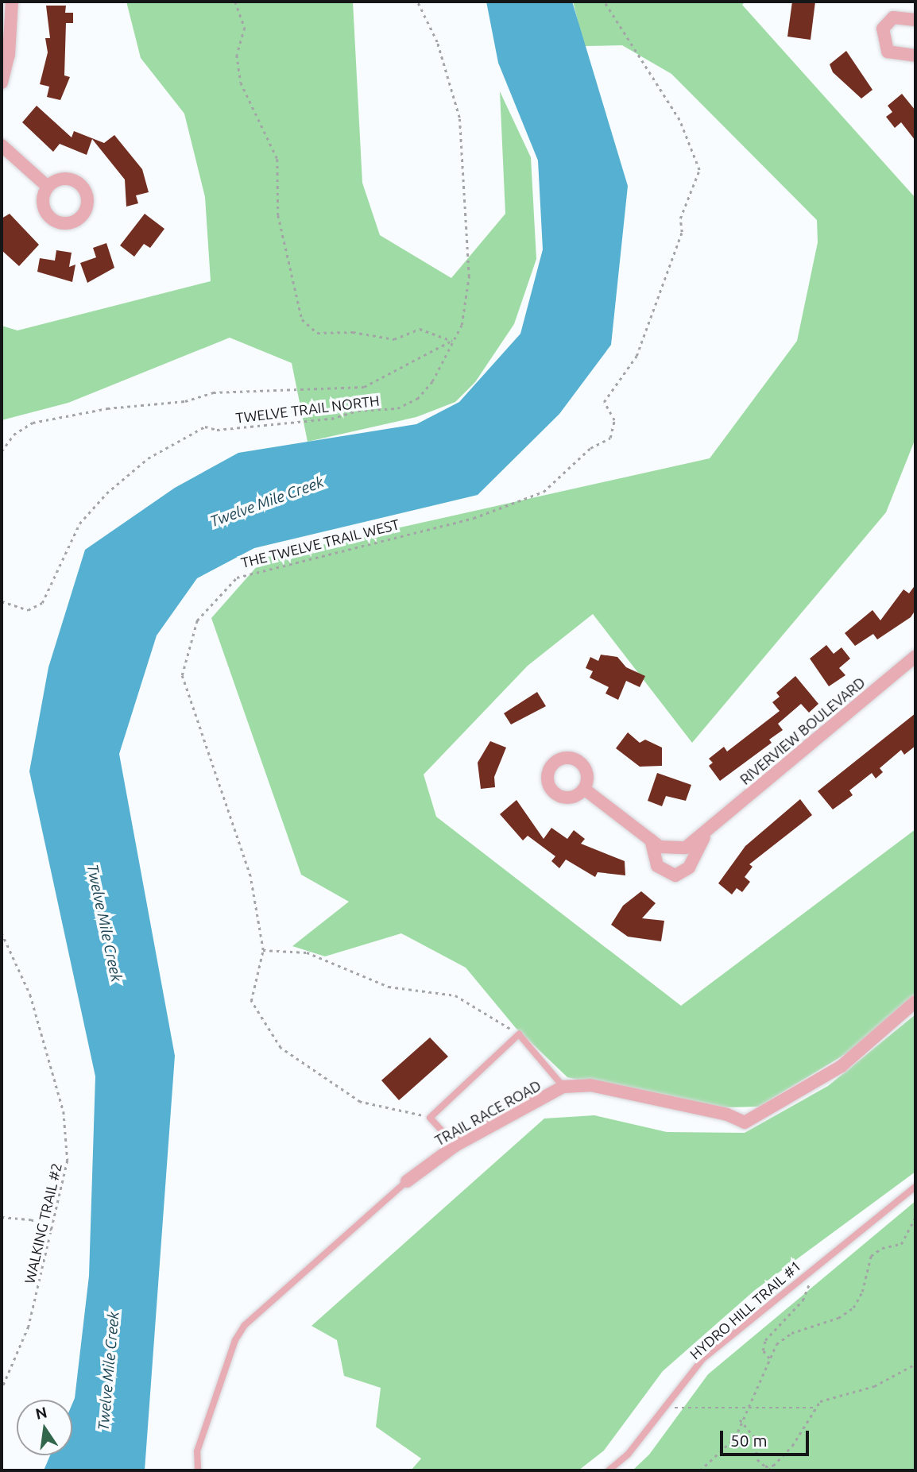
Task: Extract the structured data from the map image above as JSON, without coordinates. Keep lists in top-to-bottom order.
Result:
{
  "streets": {
    "street": ["RIVERVIEW BOULEVARD", "TRAIL RACE ROAD"],
    "lane": ["HYDRO HILL TRAIL #1"],
    "path": ["TWELVE TRAIL NORTH", "THE TWELVE TRAIL WEST", "WALKING TRAIL #2"]
  },
  "water": ["Twelve Mile Creek"],
  "scale_bar": "50 m",
  "north": "top"
}
